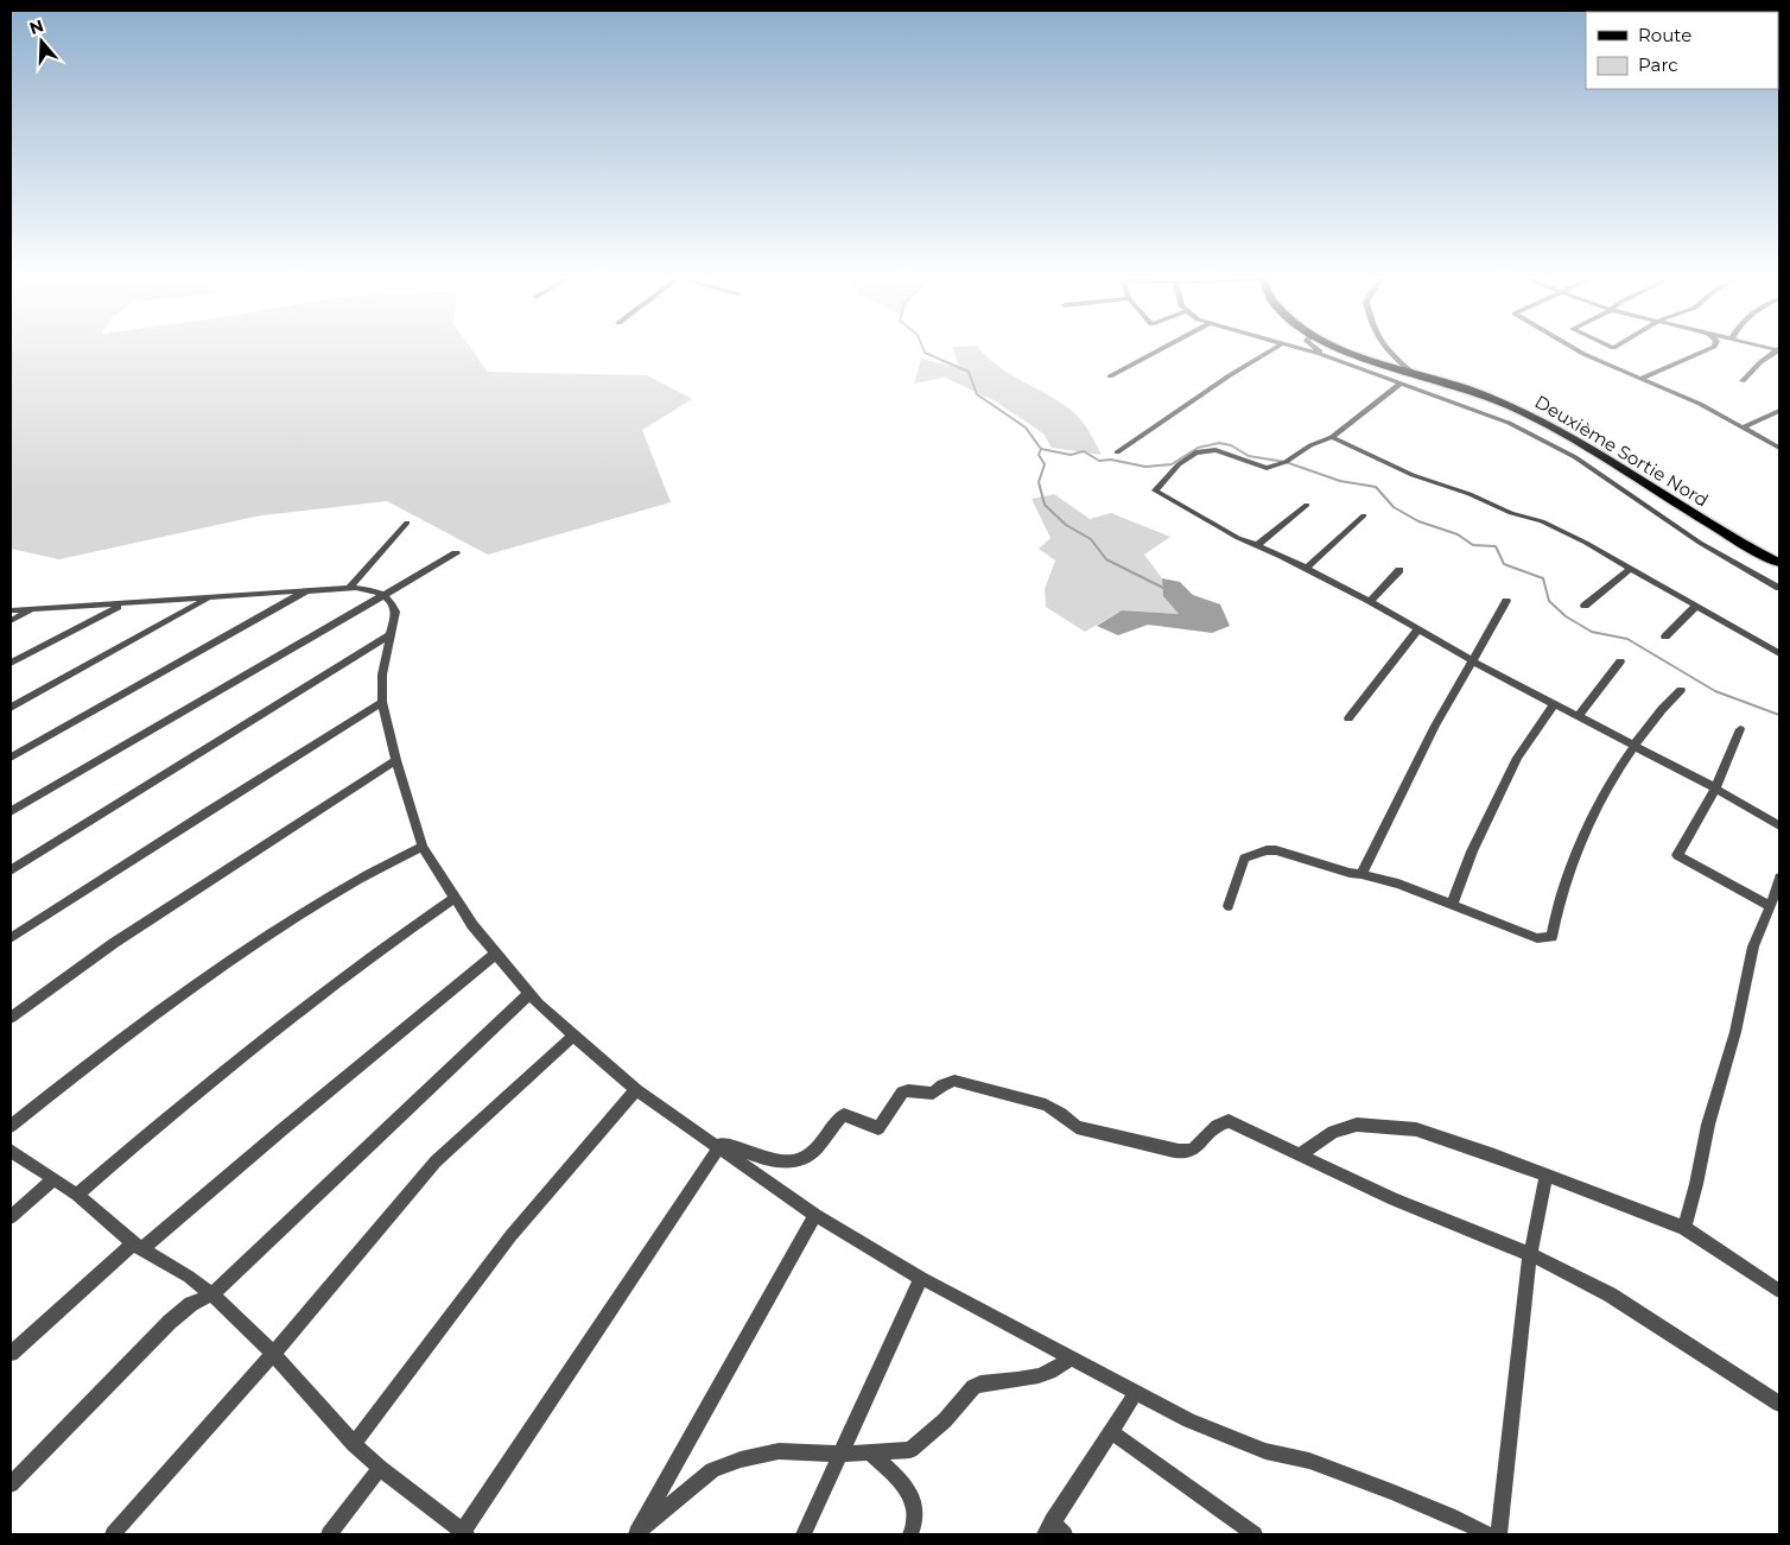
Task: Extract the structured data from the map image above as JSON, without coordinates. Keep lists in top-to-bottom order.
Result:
{
  "streets": {
    "main road": ["Deuxième Sortie Nord"]
  },
  "legend": ["Route", "Parc"],
  "north": "top"
}
